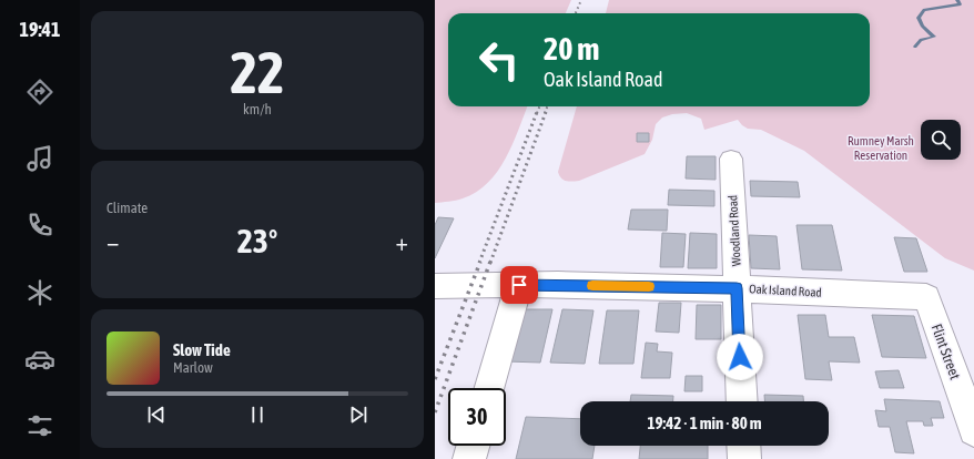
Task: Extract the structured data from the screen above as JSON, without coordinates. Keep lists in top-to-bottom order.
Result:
{
  "streets": {
    "street": ["Woodland Road", "Oak Island Road", "Flint Street"]
  },
  "crossings": [
    ["Woodland Road", "Oak Island Road"],
    ["Oak Island Road", "Flint Street"]
  ],
  "parks": ["Rumney Marsh Reservation"],
  "page": {
    "tabs": "19:41",
    "tile": [
      ["22", "km/h"],
      "Climate"
    ],
    "turn": ["20 m", "Oak Island Road"],
    "heat": ["−", "23°", "+"],
    "song": ["Slow Tide", "Marlow"],
    "limit": "30",
    "trip": "19:42 · 1 min · 80 m"
  }
}
